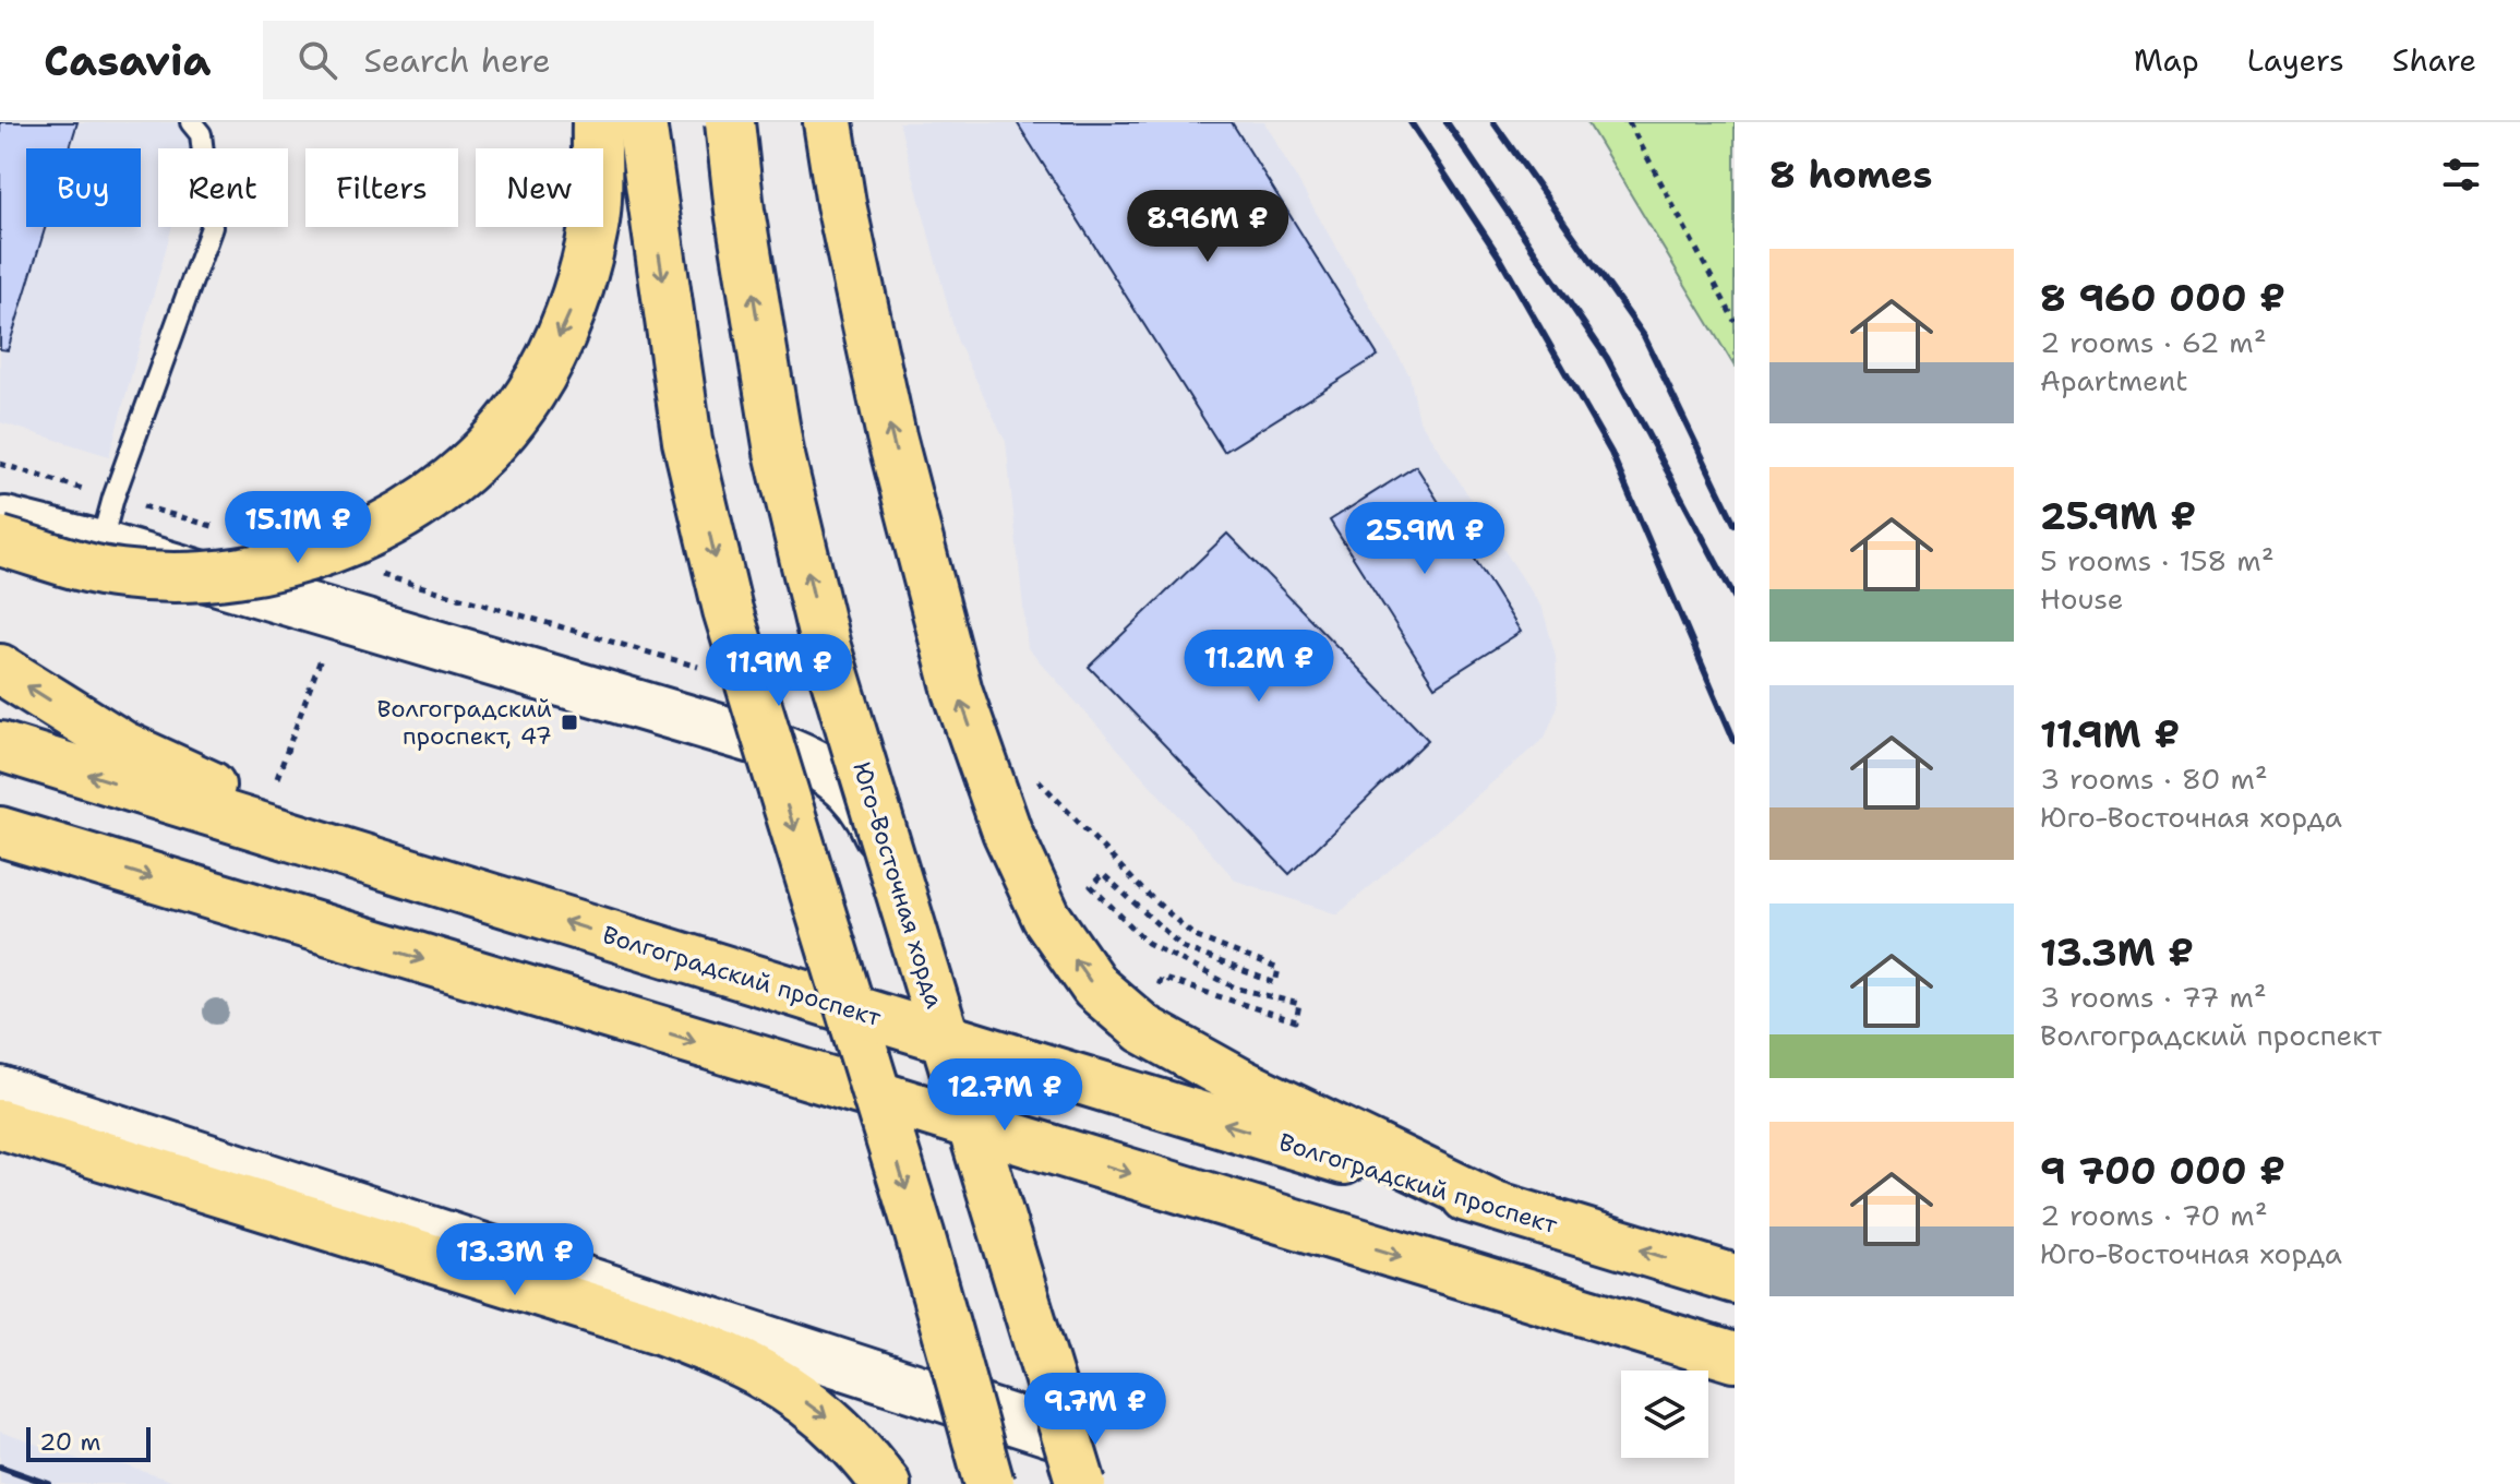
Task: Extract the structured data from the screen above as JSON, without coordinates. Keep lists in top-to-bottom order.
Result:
{
  "streets": {
    "main road": ["Юго-Восточная хорда", "Волгоградский проспект"]
  },
  "places": {
    "transit": ["Волгоградский проспект, 47"]
  },
  "scale_bar": "20 m",
  "page": {
    "header": "Casavia",
    "search": "Search here",
    "nav": ["Map", "Layers", "Share"],
    "heading": "8 homes",
    "chip": [
      "Buy",
      "Rent",
      "Filters",
      "New"
    ],
    "price": [
      "8.96M ₽",
      "15.1M ₽",
      "25.9M ₽",
      "11.2M ₽",
      "11.9M ₽",
      "12.7M ₽",
      "13.3M ₽",
      "9.7M ₽"
    ],
    "list": [
      {
        "name": "8 960 000 ₽",
        "note": "2 rooms · 62 m² · Apartment"
      },
      {
        "name": "25.9M ₽",
        "note": "5 rooms · 158 m² · House"
      },
      {
        "name": "11.9M ₽",
        "note": "3 rooms · 80 m² · Юго-Восточная хорда"
      },
      {
        "name": "13.3M ₽",
        "note": "3 rooms · 77 m² · Волгоградский проспект"
      },
      {
        "name": "9 700 000 ₽",
        "note": "2 rooms · 70 m² · Юго-Восточная хорда"
      }
    ],
    "scale": "20 m"
  }
}
